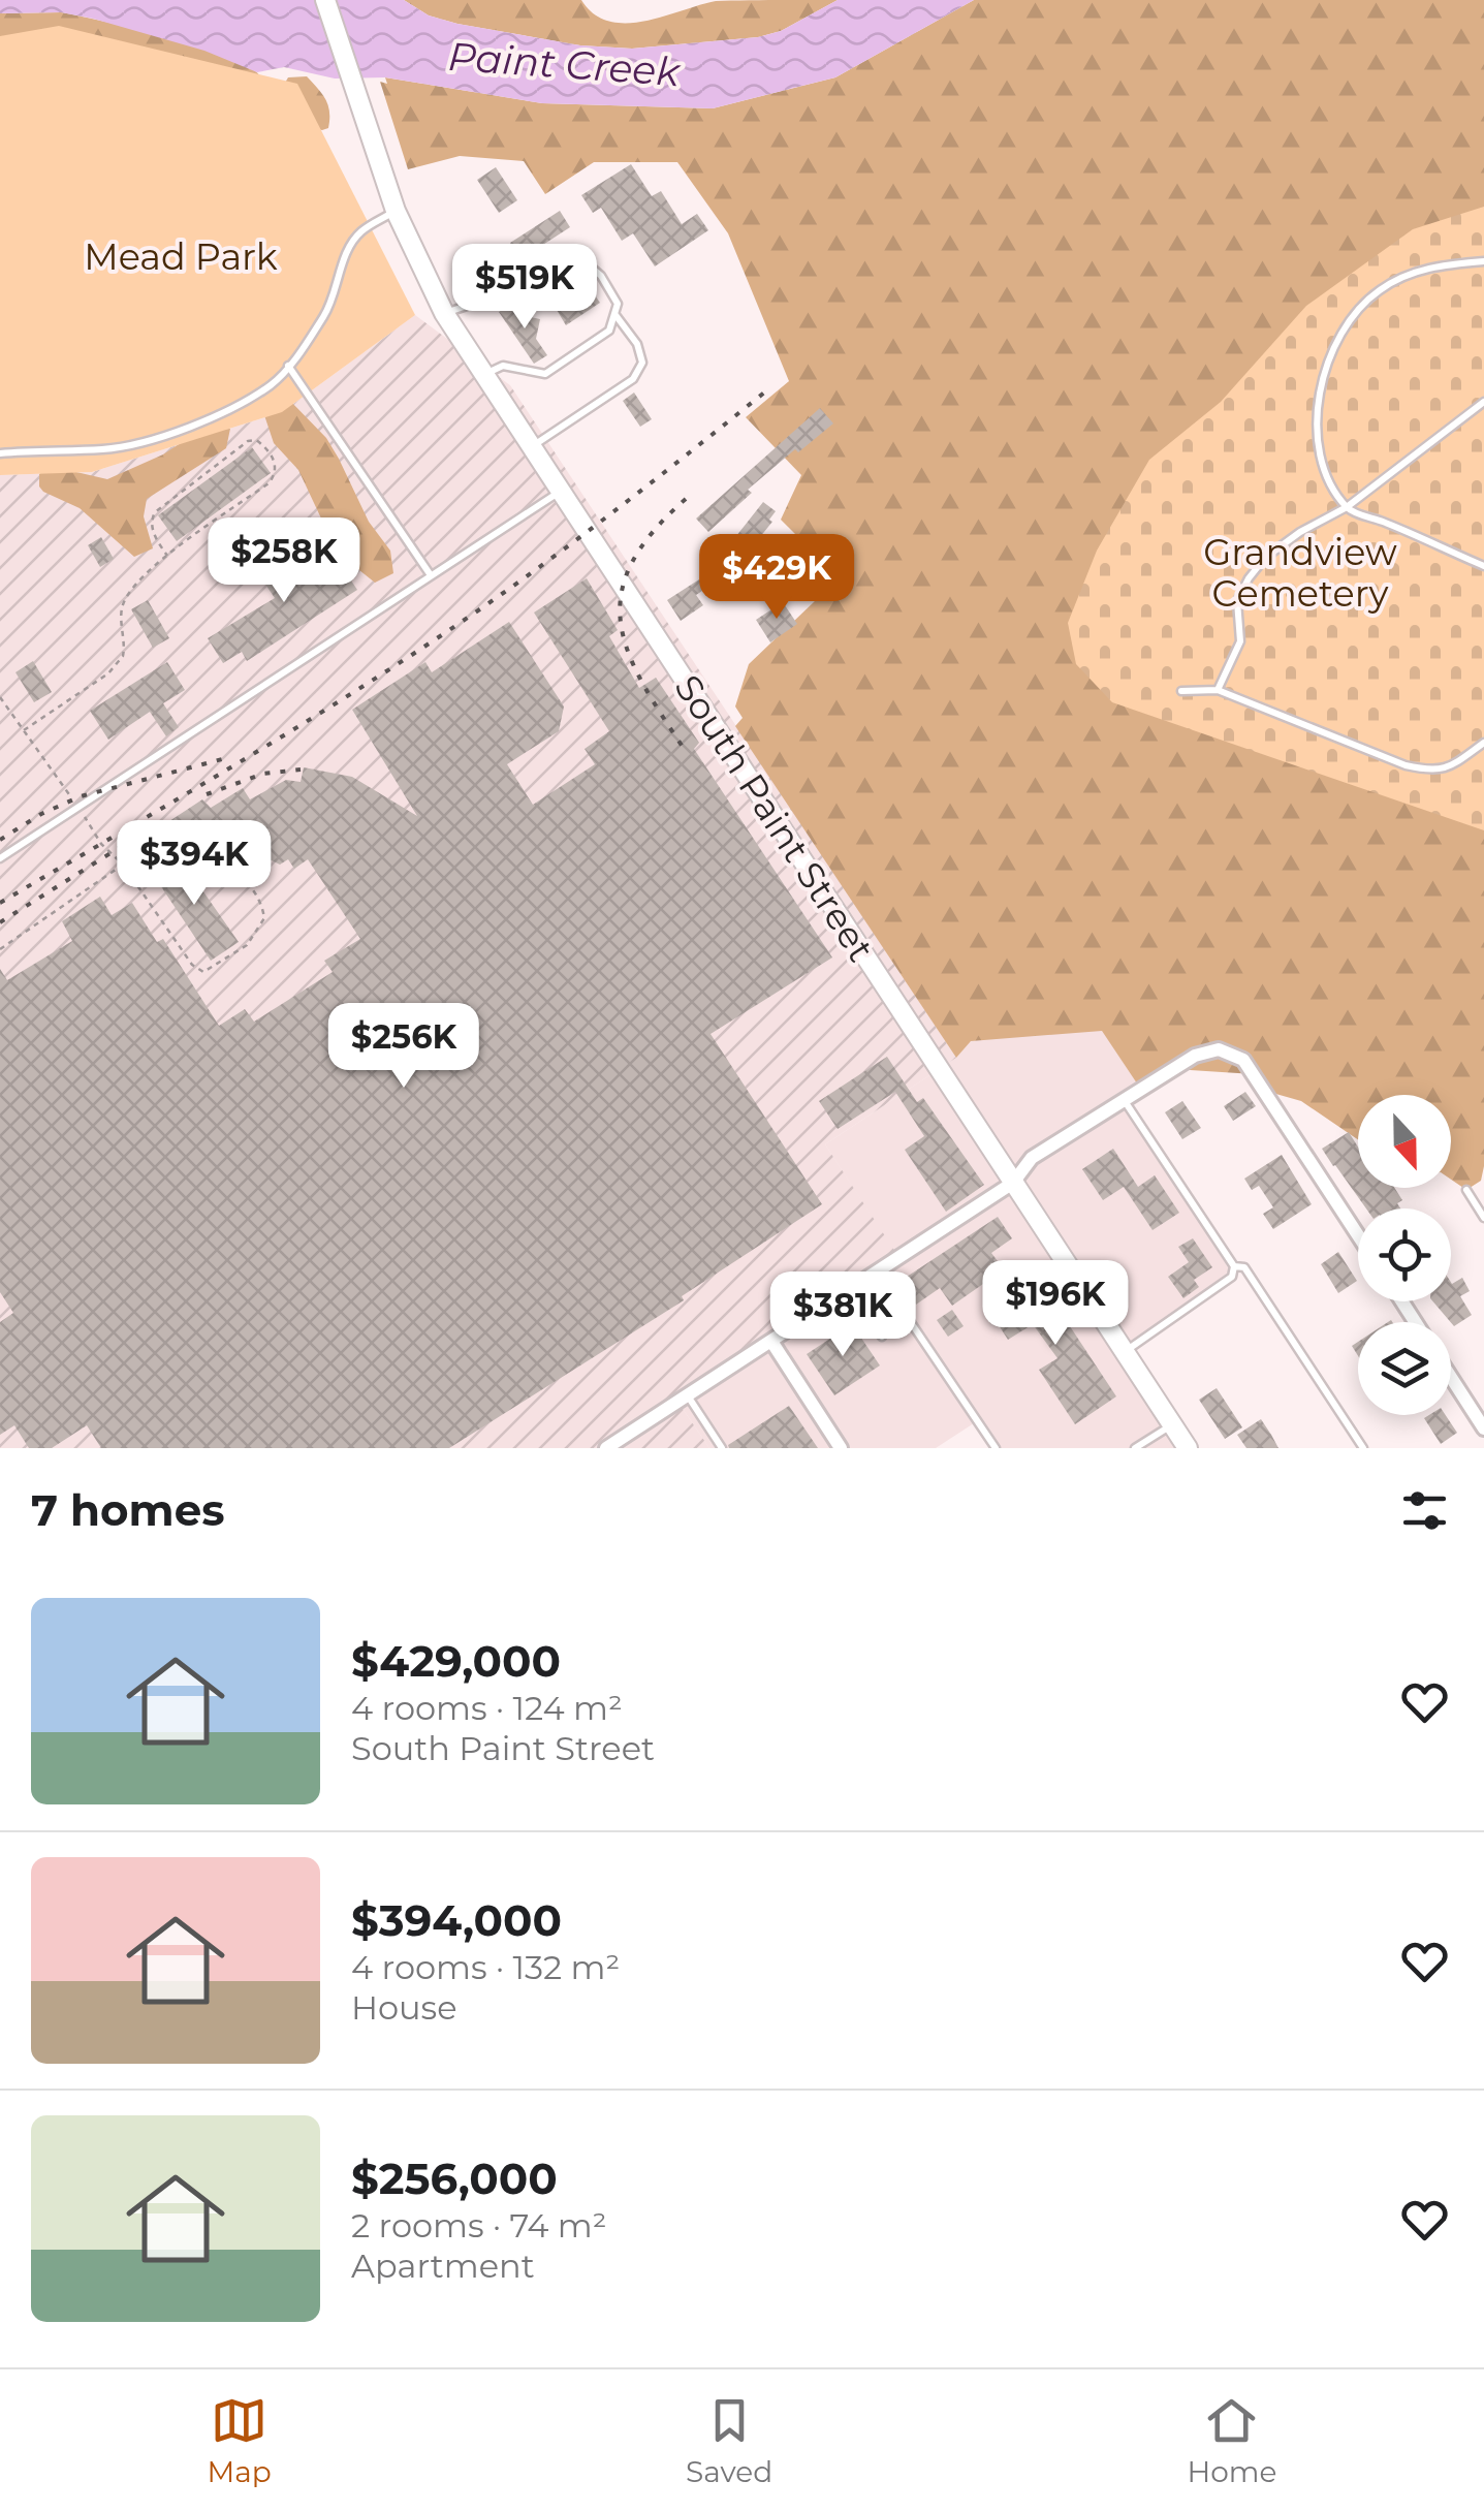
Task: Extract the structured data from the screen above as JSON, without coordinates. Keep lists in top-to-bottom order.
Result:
{
  "streets": {
    "main road": ["South Paint Street"]
  },
  "water": ["Paint Creek"],
  "parks": ["Mead Park", "Grandview Cemetery"],
  "north": "bottom",
  "page": {
    "price": [
      "$519K",
      "$258K",
      "$429K",
      "$394K",
      "$256K",
      "$196K",
      "$381K"
    ],
    "heading": "7 homes",
    "list": [
      {
        "name": "$429,000",
        "note": "4 rooms · 124 m² · South Paint Street"
      },
      {
        "name": "$394,000",
        "note": "4 rooms · 132 m² · House"
      },
      {
        "name": "$256,000",
        "note": "2 rooms · 74 m² · Apartment"
      }
    ],
    "tabs": ["Map", "Saved", "Home"]
  }
}
